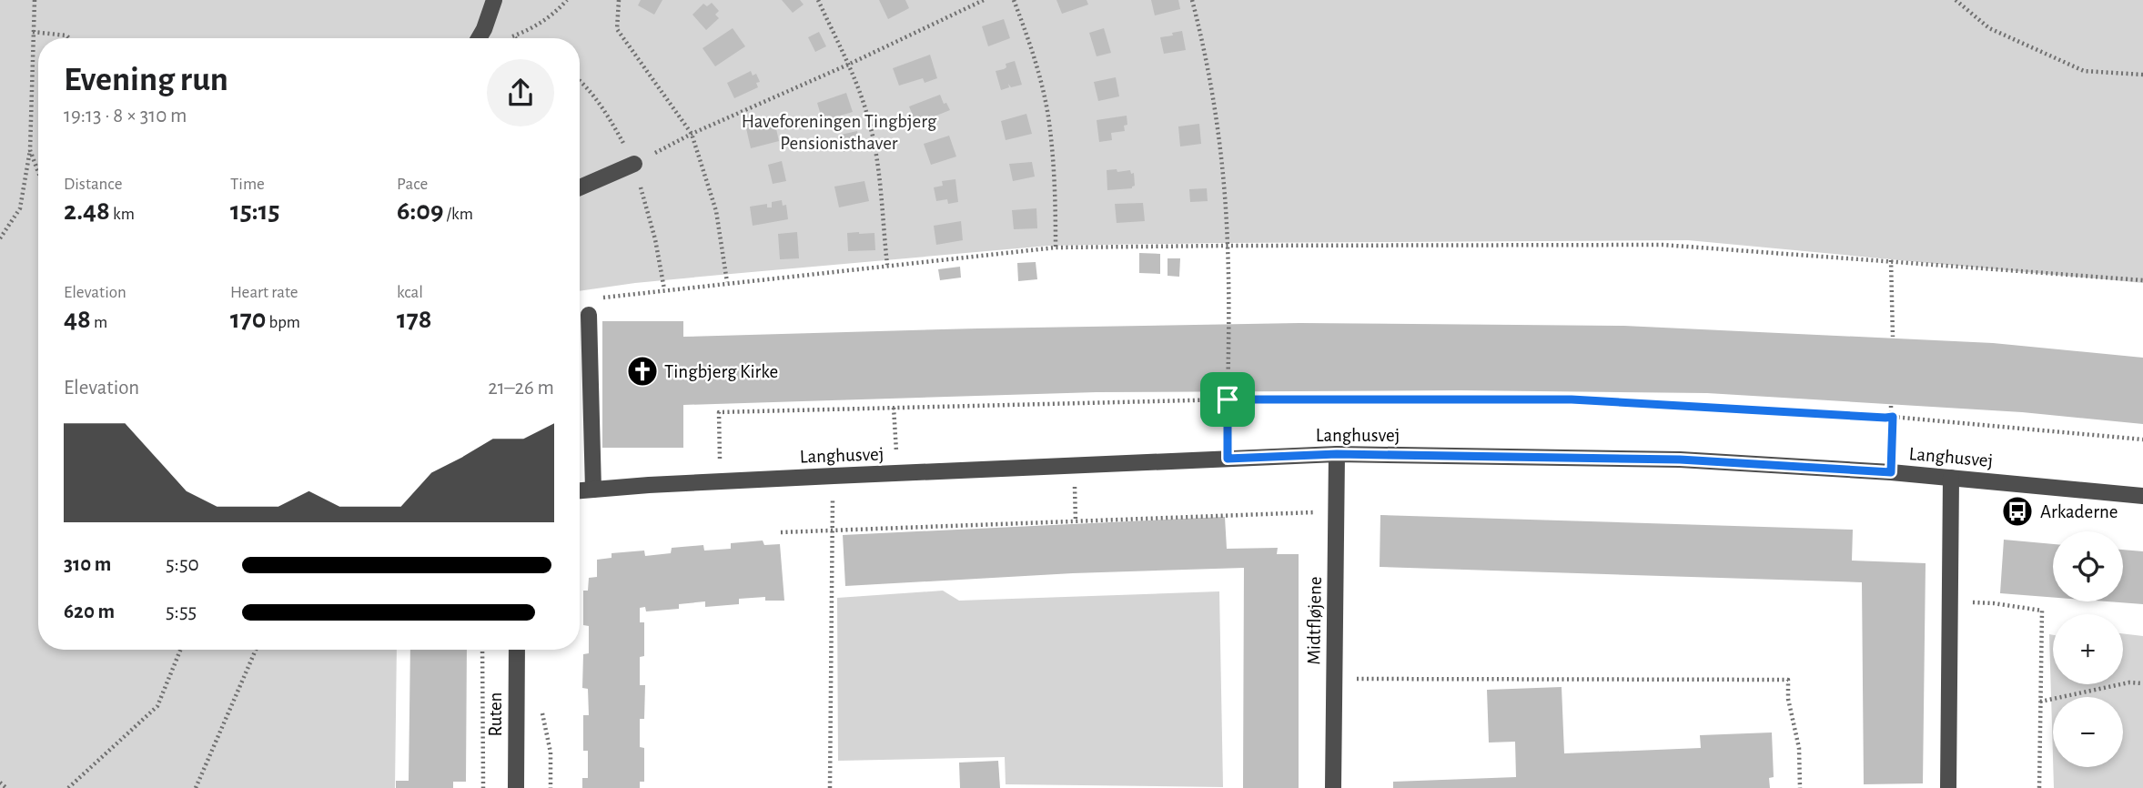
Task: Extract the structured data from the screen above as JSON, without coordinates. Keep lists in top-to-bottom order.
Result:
{
  "streets": {
    "street": ["Langhusvej", "Midtfløjene", "Ruten"]
  },
  "crossings": [
    ["Langhusvej", "Midtfløjene"]
  ],
  "parks": ["Haveforeningen Tingbjerg Pensionisthaver"],
  "places": {
    "church": ["Tingbjerg Kirke"],
    "bus stop": ["Arkaderne"]
  },
  "page": {
    "heading": ["Evening run", "19:13 · 8 × 310 m"],
    "stats": [
      ["Distance", "2.48 km"],
      ["Time", "15:15"],
      ["Pace", "6:09 /km"],
      ["Elevation", "48 m"],
      ["Heart rate", "170 bpm"],
      ["kcal", "178"]
    ],
    "chart": ["Elevation", "21–26 m"],
    "map_buttons": ["+", "−"],
    "list": [
      {
        "name": "310 m",
        "note": "5:50"
      },
      {
        "name": "620 m",
        "note": "5:55"
      }
    ]
  }
}
